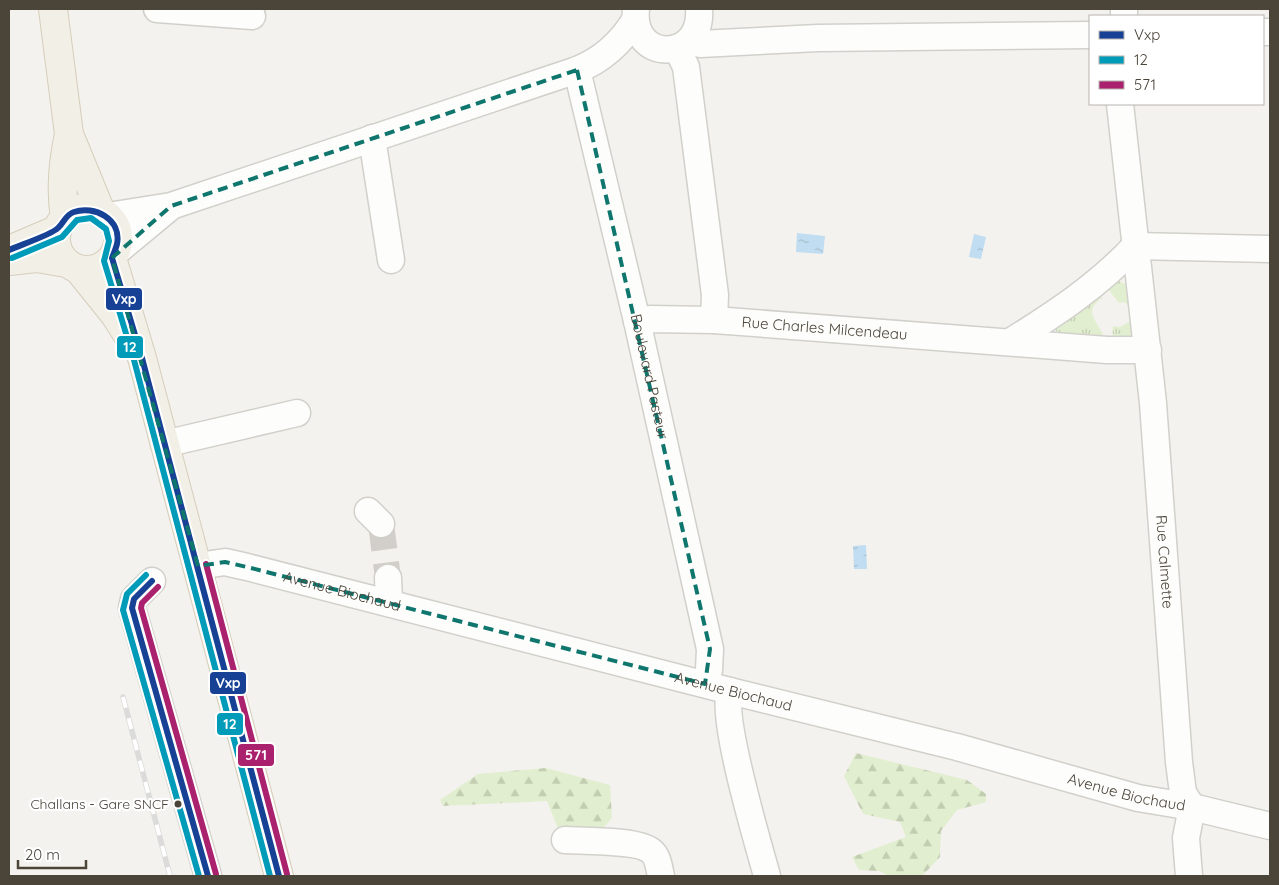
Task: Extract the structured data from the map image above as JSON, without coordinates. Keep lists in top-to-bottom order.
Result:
{
  "streets": {
    "street": [
      "Rue Charles Milcendeau",
      "Boulevard Pasteur",
      "Rue Calmette",
      "Avenue Biochaud"
    ]
  },
  "crossings": [
    ["Rue Charles Milcendeau", "Boulevard Pasteur"],
    ["Rue Charles Milcendeau", "Rue Calmette"],
    ["Boulevard Pasteur", "Avenue Biochaud"],
    ["Rue Calmette", "Avenue Biochaud"]
  ],
  "places": ["Challans - Gare SNCF"],
  "lines": ["transit line Vxp", "transit line 12", "transit line 571"],
  "legend": ["Vxp", "12", "571"],
  "scale_bar": "20 m"
}
